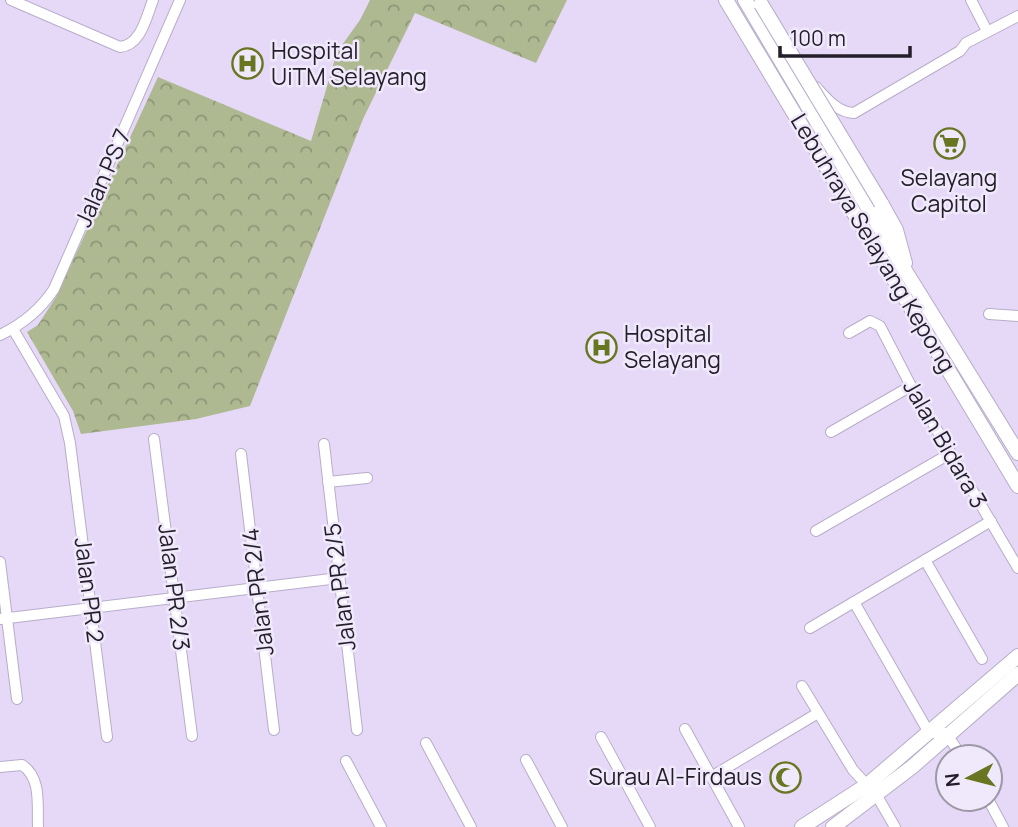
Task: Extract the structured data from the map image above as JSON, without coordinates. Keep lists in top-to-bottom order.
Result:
{
  "streets": {
    "main road": ["Lebuhraya Selayang Kepong"],
    "street": [
      "Jalan PS 7",
      "Jalan Bidara 3",
      "Jalan PR 2/3",
      "Jalan PR 2/5",
      "Jalan PR 2",
      "Jalan PR 2/4"
    ]
  },
  "crossings": [
    ["Jalan PS 7", "Jalan PR 2"]
  ],
  "places": {
    "hospital": ["Hospital UiTM Selayang", "Hospital Selayang"],
    "supermarket": ["Selayang Capitol"],
    "mosque": ["Surau Al-Firdaus"]
  },
  "scale_bar": "100 m",
  "north": "left"
}
